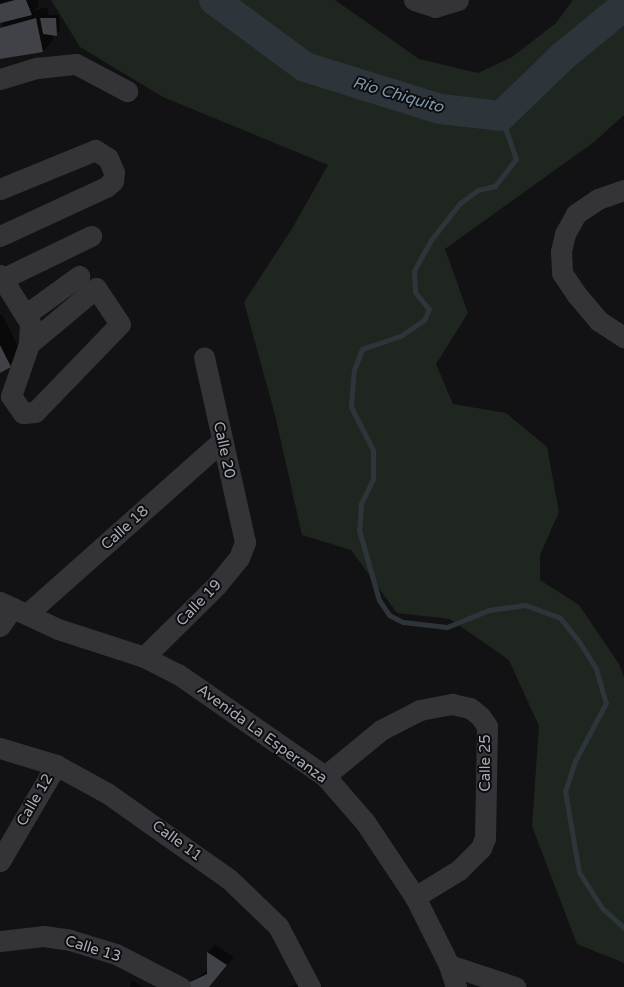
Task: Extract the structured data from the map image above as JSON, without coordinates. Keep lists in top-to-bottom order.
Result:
{
  "streets": {
    "street": [
      "Calle 20",
      "Calle 18",
      "Calle 19",
      "Avenida La Esperanza",
      "Calle 25",
      "Calle 12",
      "Calle 11",
      "Calle 13"
    ]
  },
  "crossings": [
    ["Calle 20", "Calle 18"],
    ["Calle 20", "Calle 19"],
    ["Calle 18", "Avenida La Esperanza"],
    ["Calle 19", "Avenida La Esperanza"],
    ["Avenida La Esperanza", "Calle 25"],
    ["Calle 12", "Calle 11"]
  ],
  "water": ["Río Chiquito"]
}
